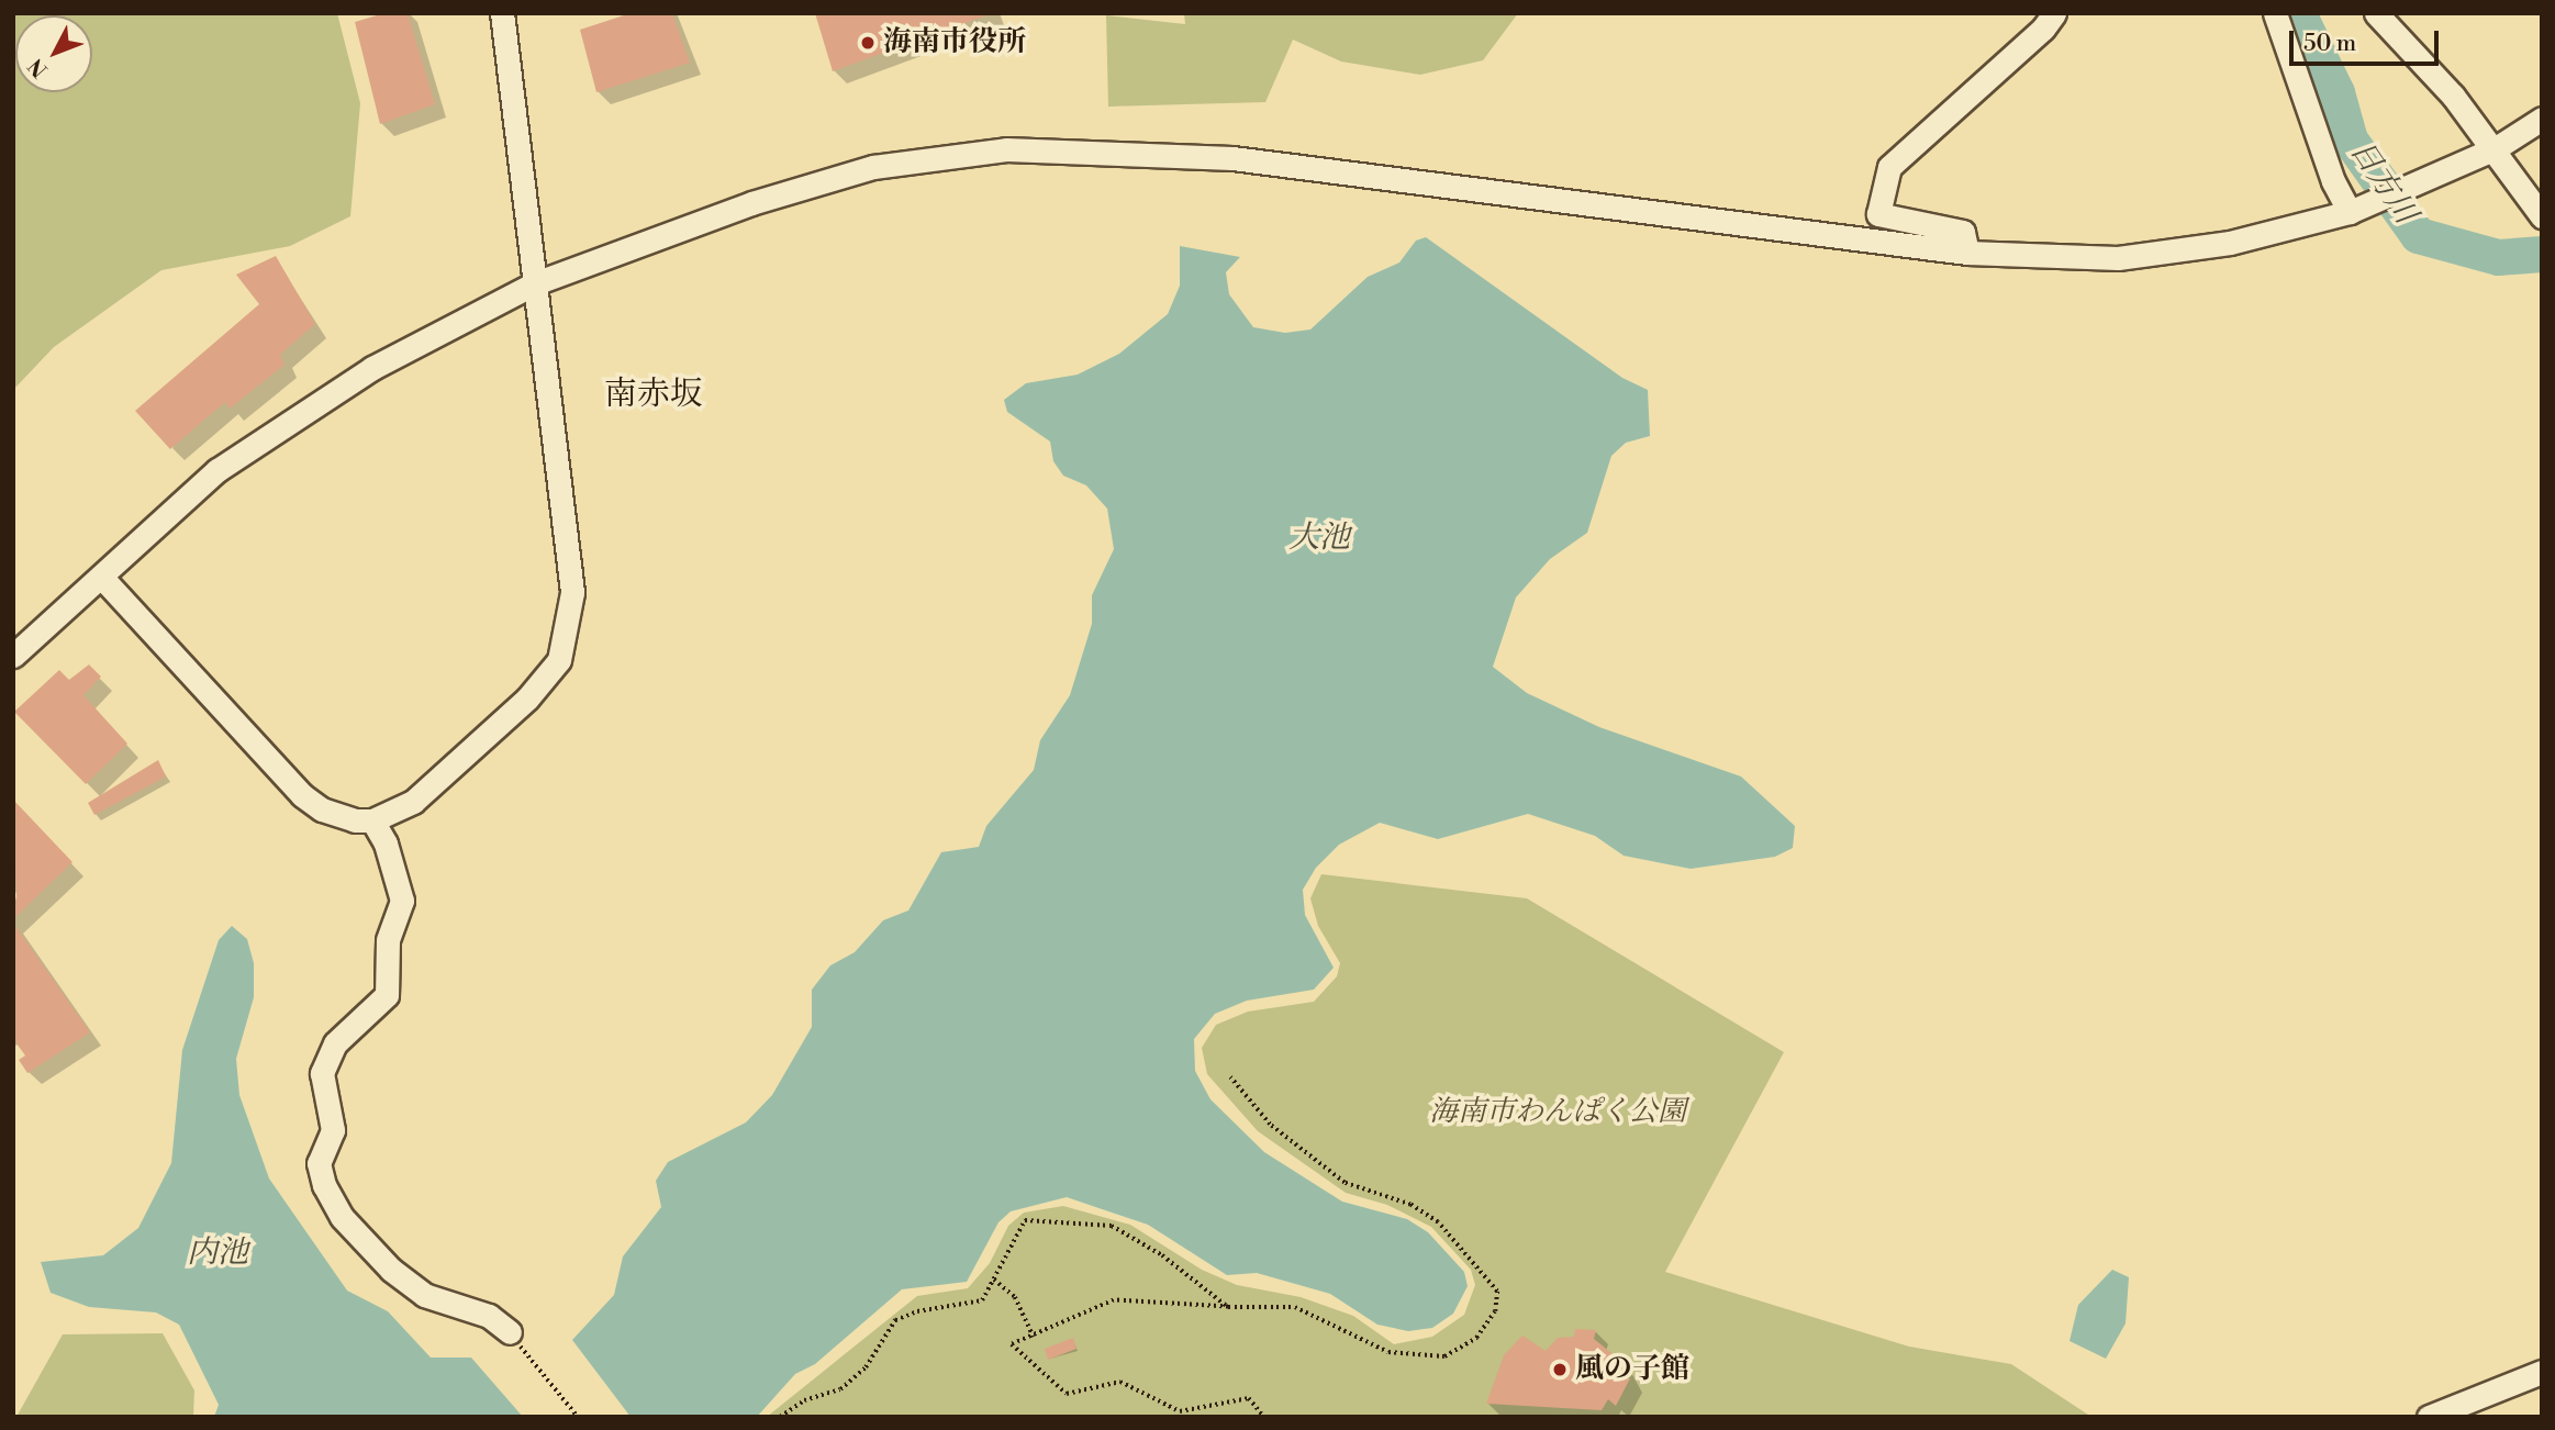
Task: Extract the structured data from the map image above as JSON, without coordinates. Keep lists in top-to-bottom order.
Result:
{
  "districts": ["南赤坂"],
  "water": ["日方川", "大池", "内池"],
  "parks": ["海南市わんぱく公園"],
  "places": ["海南市役所", "風の子館"],
  "scale_bar": "50 m",
  "north": "bottom left"
}
